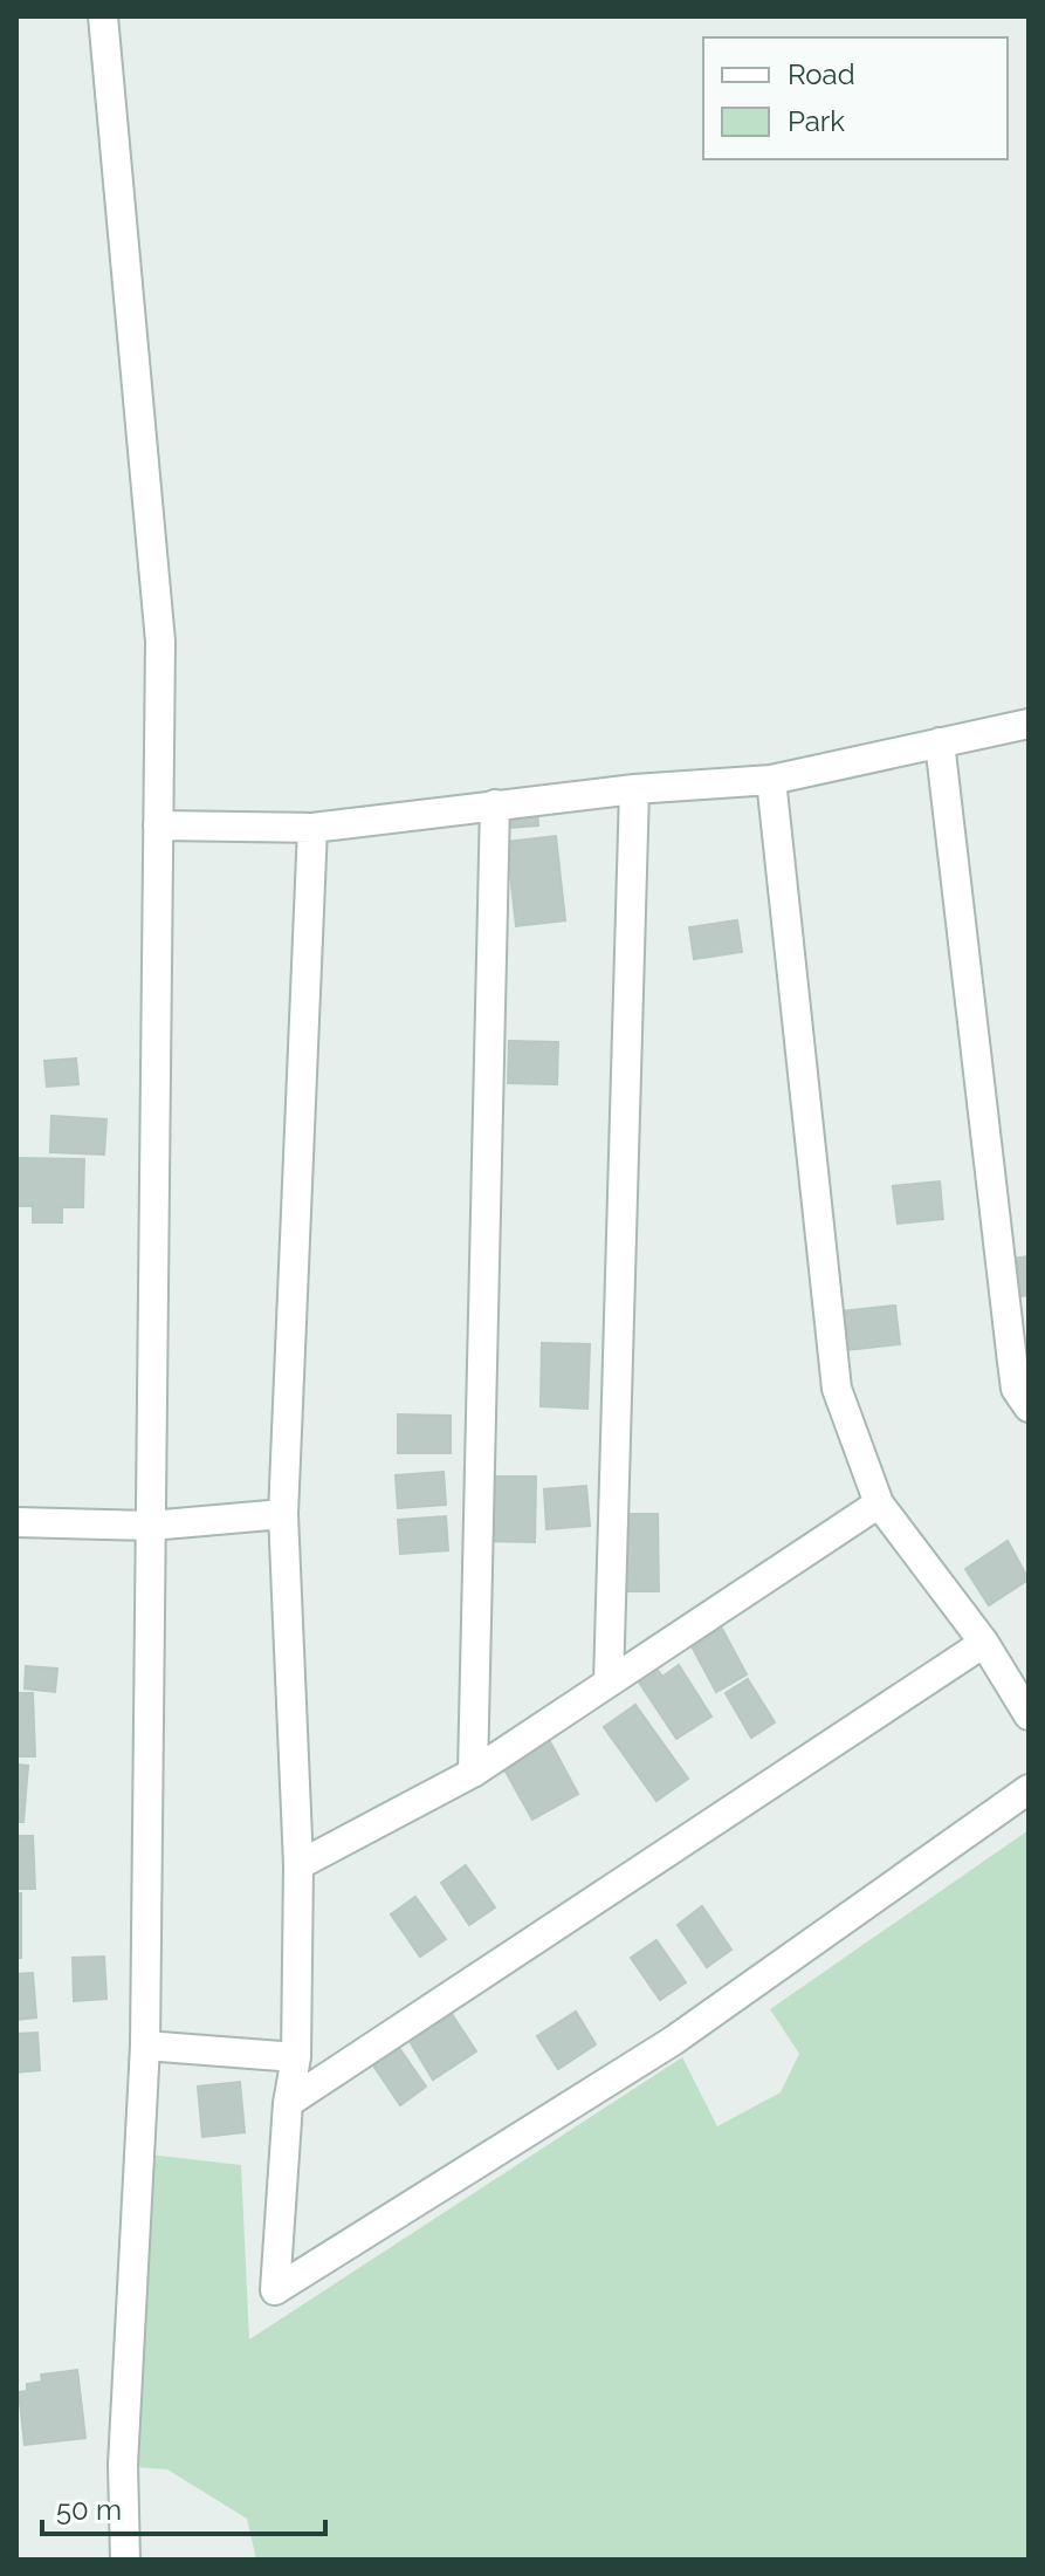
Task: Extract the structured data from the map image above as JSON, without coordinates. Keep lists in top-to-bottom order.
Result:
{
  "legend": ["Road", "Park"],
  "scale_bar": "50 m"
}
